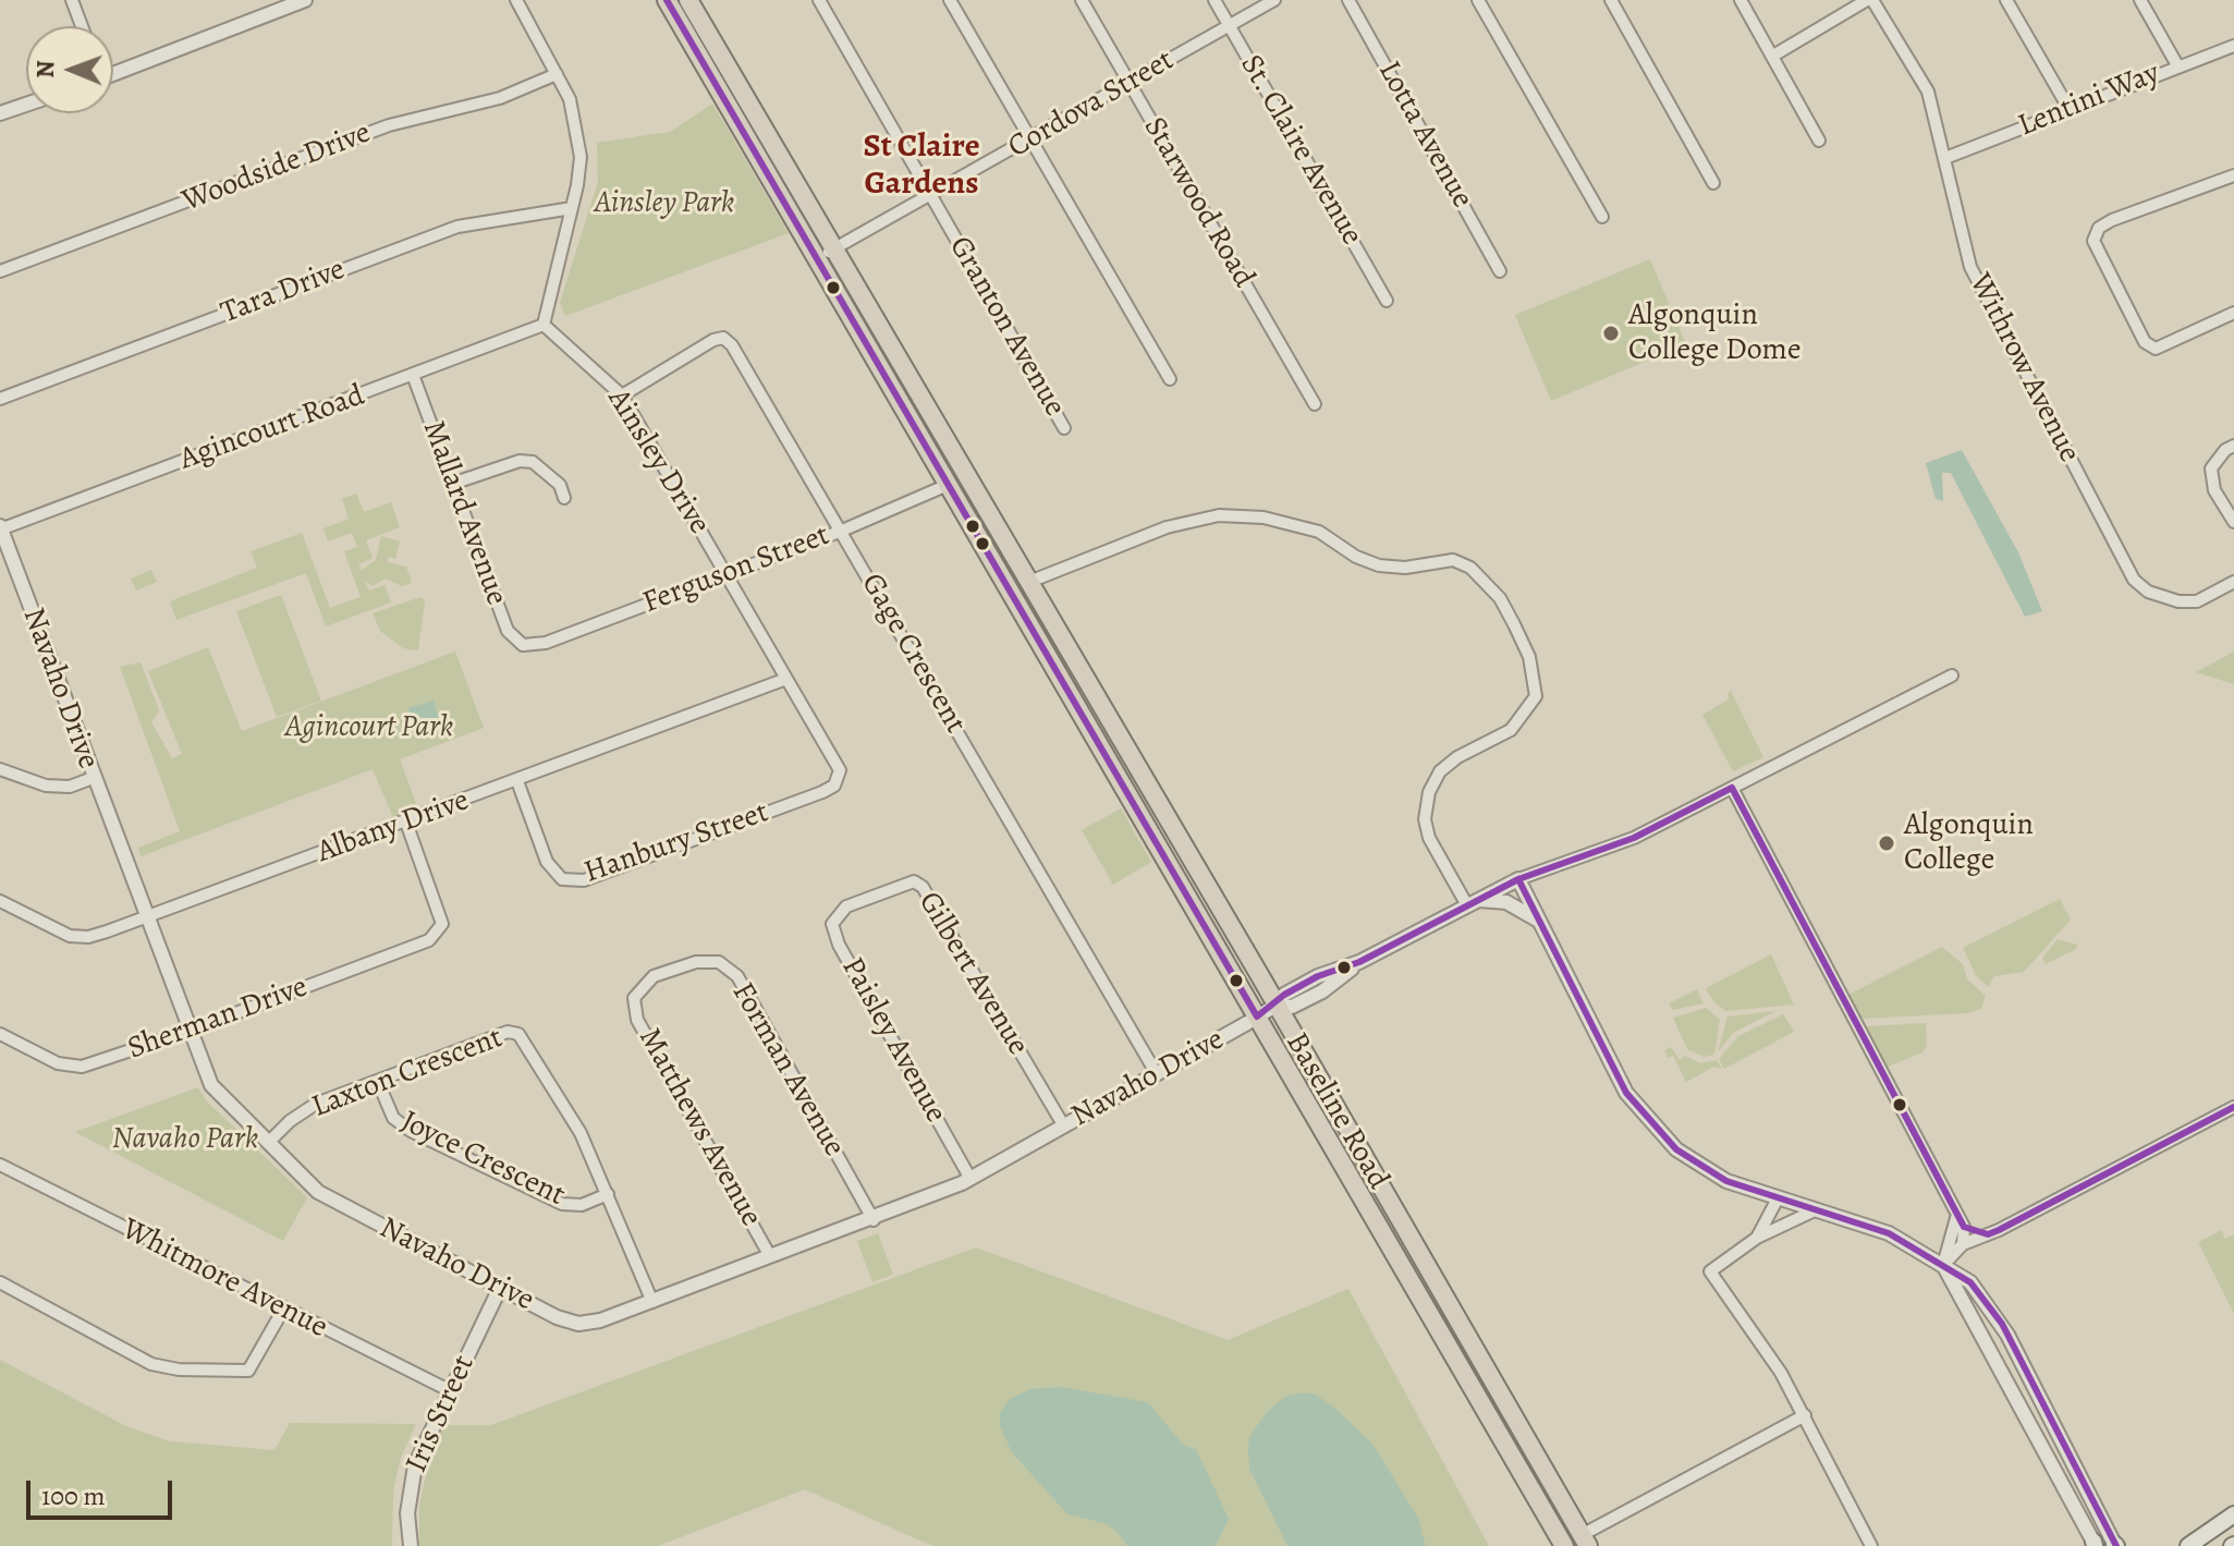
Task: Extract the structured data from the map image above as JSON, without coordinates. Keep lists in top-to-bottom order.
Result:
{
  "streets": {
    "main road": ["Baseline Road"],
    "street": [
      "Lentini Way",
      "Cordova Street",
      "Lotta Avenue",
      "St. Claire Avenue",
      "Woodside Drive",
      "Starwood Road",
      "Tara Drive",
      "Granton Avenue",
      "Withrow Avenue",
      "Agincourt Road",
      "Ainsley Drive",
      "Mallard Avenue",
      "Ferguson Street",
      "Gage Crescent",
      "Navaho Drive",
      "Albany Drive",
      "Hanbury Street",
      "Gilbert Avenue",
      "Sherman Drive",
      "Paisley Avenue",
      "Forman Avenue",
      "Laxton Crescent",
      "Matthews Avenue",
      "Joyce Crescent",
      "Whitmore Avenue",
      "Iris Street"
    ]
  },
  "crossings": [
    ["Lentini Way", "Withrow Avenue"],
    ["Cordova Street", "St. Claire Avenue"],
    ["Cordova Street", "Starwood Road"],
    ["Cordova Street", "Granton Avenue"],
    ["Cordova Street", "Baseline Road"],
    ["Agincourt Road", "Ainsley Drive"],
    ["Agincourt Road", "Mallard Avenue"],
    ["Agincourt Road", "Navaho Drive"],
    ["Ainsley Drive", "Ferguson Street"],
    ["Ainsley Drive", "Gage Crescent"],
    ["Ainsley Drive", "Albany Drive"],
    ["Ainsley Drive", "Hanbury Street"],
    ["Mallard Avenue", "Ferguson Street"],
    ["Ferguson Street", "Gage Crescent"],
    ["Ferguson Street", "Baseline Road"],
    ["Gage Crescent", "Navaho Drive"],
    ["Navaho Drive", "Albany Drive"],
    ["Navaho Drive", "Gilbert Avenue"],
    ["Navaho Drive", "Sherman Drive"],
    ["Navaho Drive", "Paisley Avenue"],
    ["Navaho Drive", "Forman Avenue"],
    ["Navaho Drive", "Laxton Crescent"],
    ["Navaho Drive", "Baseline Road"],
    ["Navaho Drive", "Matthews Avenue"],
    ["Navaho Drive", "Iris Street"],
    ["Albany Drive", "Hanbury Street"],
    ["Albany Drive", "Sherman Drive"],
    ["Gilbert Avenue", "Paisley Avenue"],
    ["Forman Avenue", "Matthews Avenue"],
    ["Laxton Crescent", "Joyce Crescent"],
    ["Whitmore Avenue", "Iris Street"]
  ],
  "districts": ["St Claire Gardens"],
  "parks": ["Ainsley Park", "Agincourt Park", "Navaho Park"],
  "places": ["Algonquin College Dome", "Algonquin College"],
  "scale_bar": "100 m",
  "north": "left"
}
